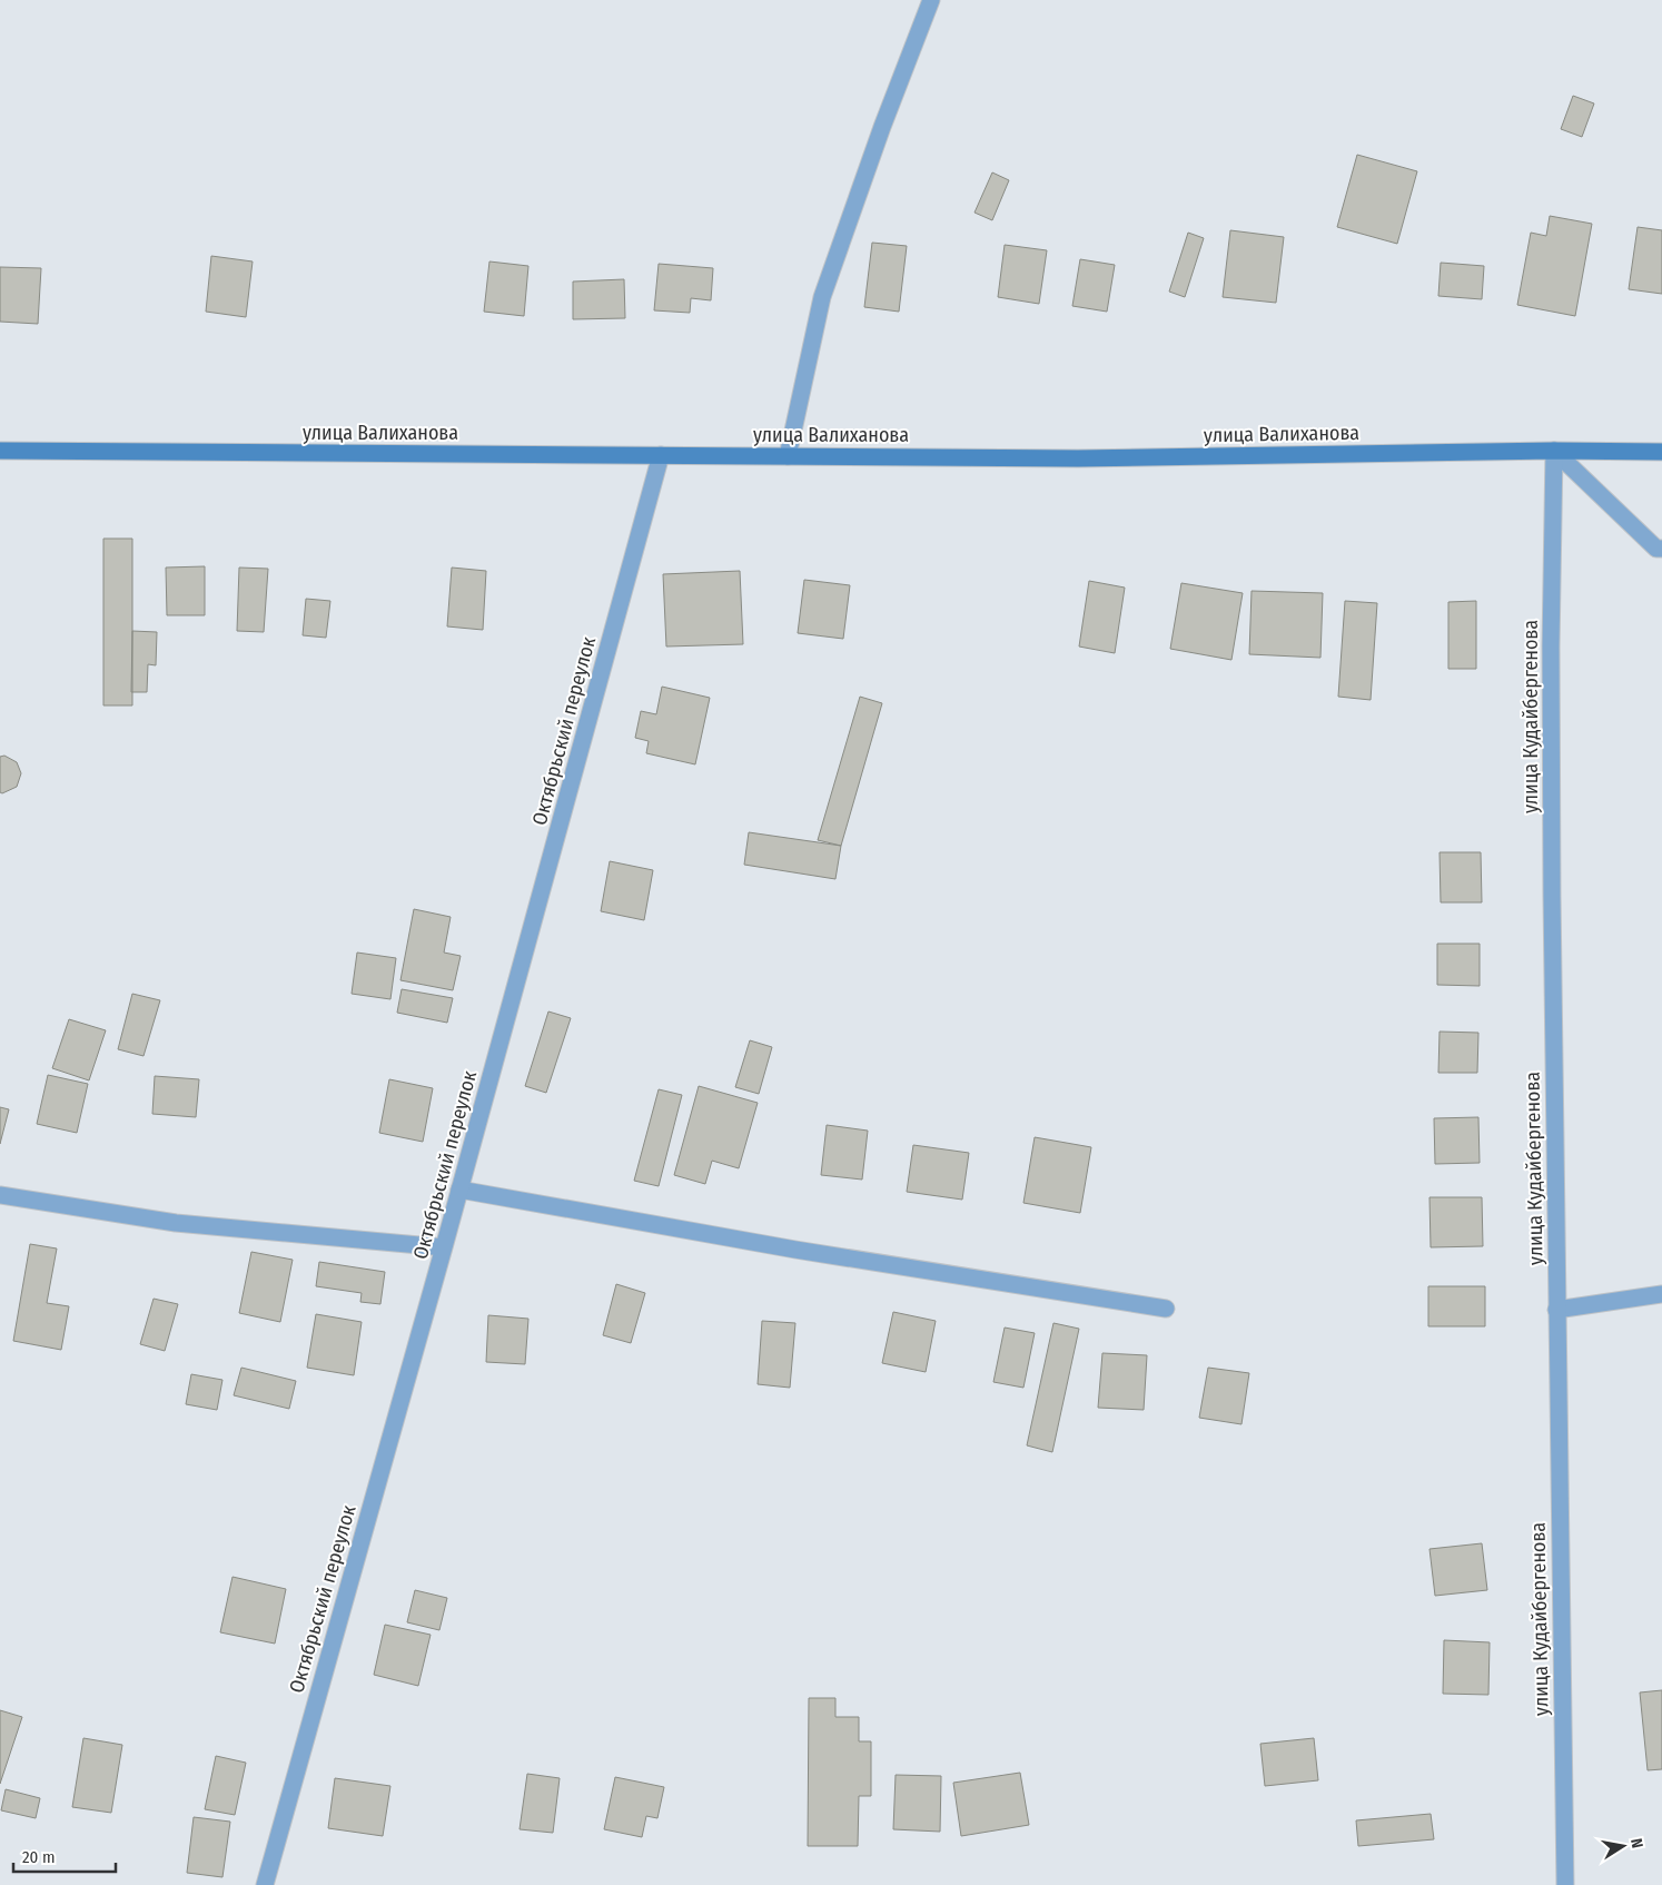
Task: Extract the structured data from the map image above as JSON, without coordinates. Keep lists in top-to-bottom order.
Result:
{
  "streets": {
    "main road": ["улица Валиханова"],
    "street": ["улица Кудайбергенова", "Октябрьский переулок"]
  },
  "crossings": [
    ["улица Валиханова", "улица Кудайбергенова"],
    ["улица Валиханова", "Октябрьский переулок"]
  ],
  "scale_bar": "20 m",
  "north": "right"
}
